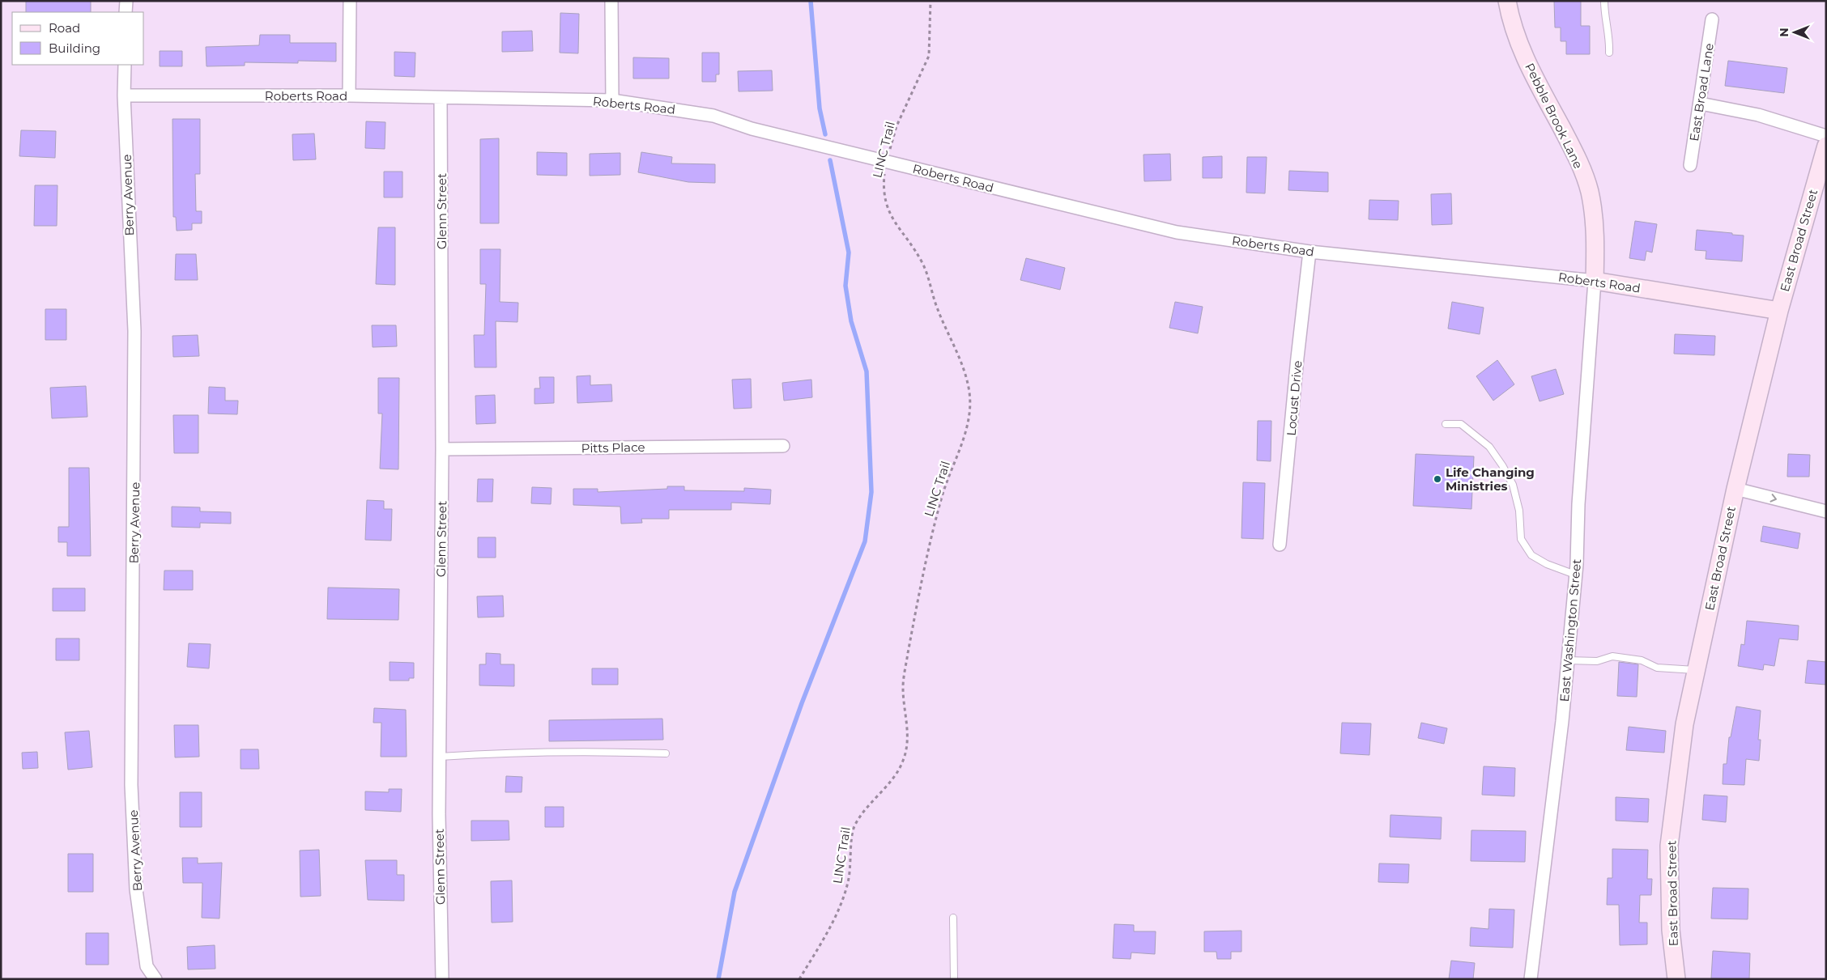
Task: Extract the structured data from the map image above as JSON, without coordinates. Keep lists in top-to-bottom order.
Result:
{
  "streets": {
    "street": [
      "East Broad Lane",
      "Roberts Road",
      "Pebble Brook Lane",
      "Berry Avenue",
      "Glenn Street",
      "East Broad Street",
      "Locust Drive",
      "Pitts Place",
      "East Washington Street"
    ],
    "path": ["LINC Trail"]
  },
  "crossings": [
    ["Roberts Road", "Pebble Brook Lane"],
    ["Roberts Road", "LINC Trail"],
    ["Roberts Road", "Berry Avenue"],
    ["Roberts Road", "Glenn Street"],
    ["Roberts Road", "East Broad Street"],
    ["Roberts Road", "Locust Drive"],
    ["Roberts Road", "East Washington Street"],
    ["Pebble Brook Lane", "East Washington Street"],
    ["Glenn Street", "Pitts Place"]
  ],
  "places": ["Life Changing Ministries"],
  "legend": ["Road", "Building"],
  "north": "left"
}
